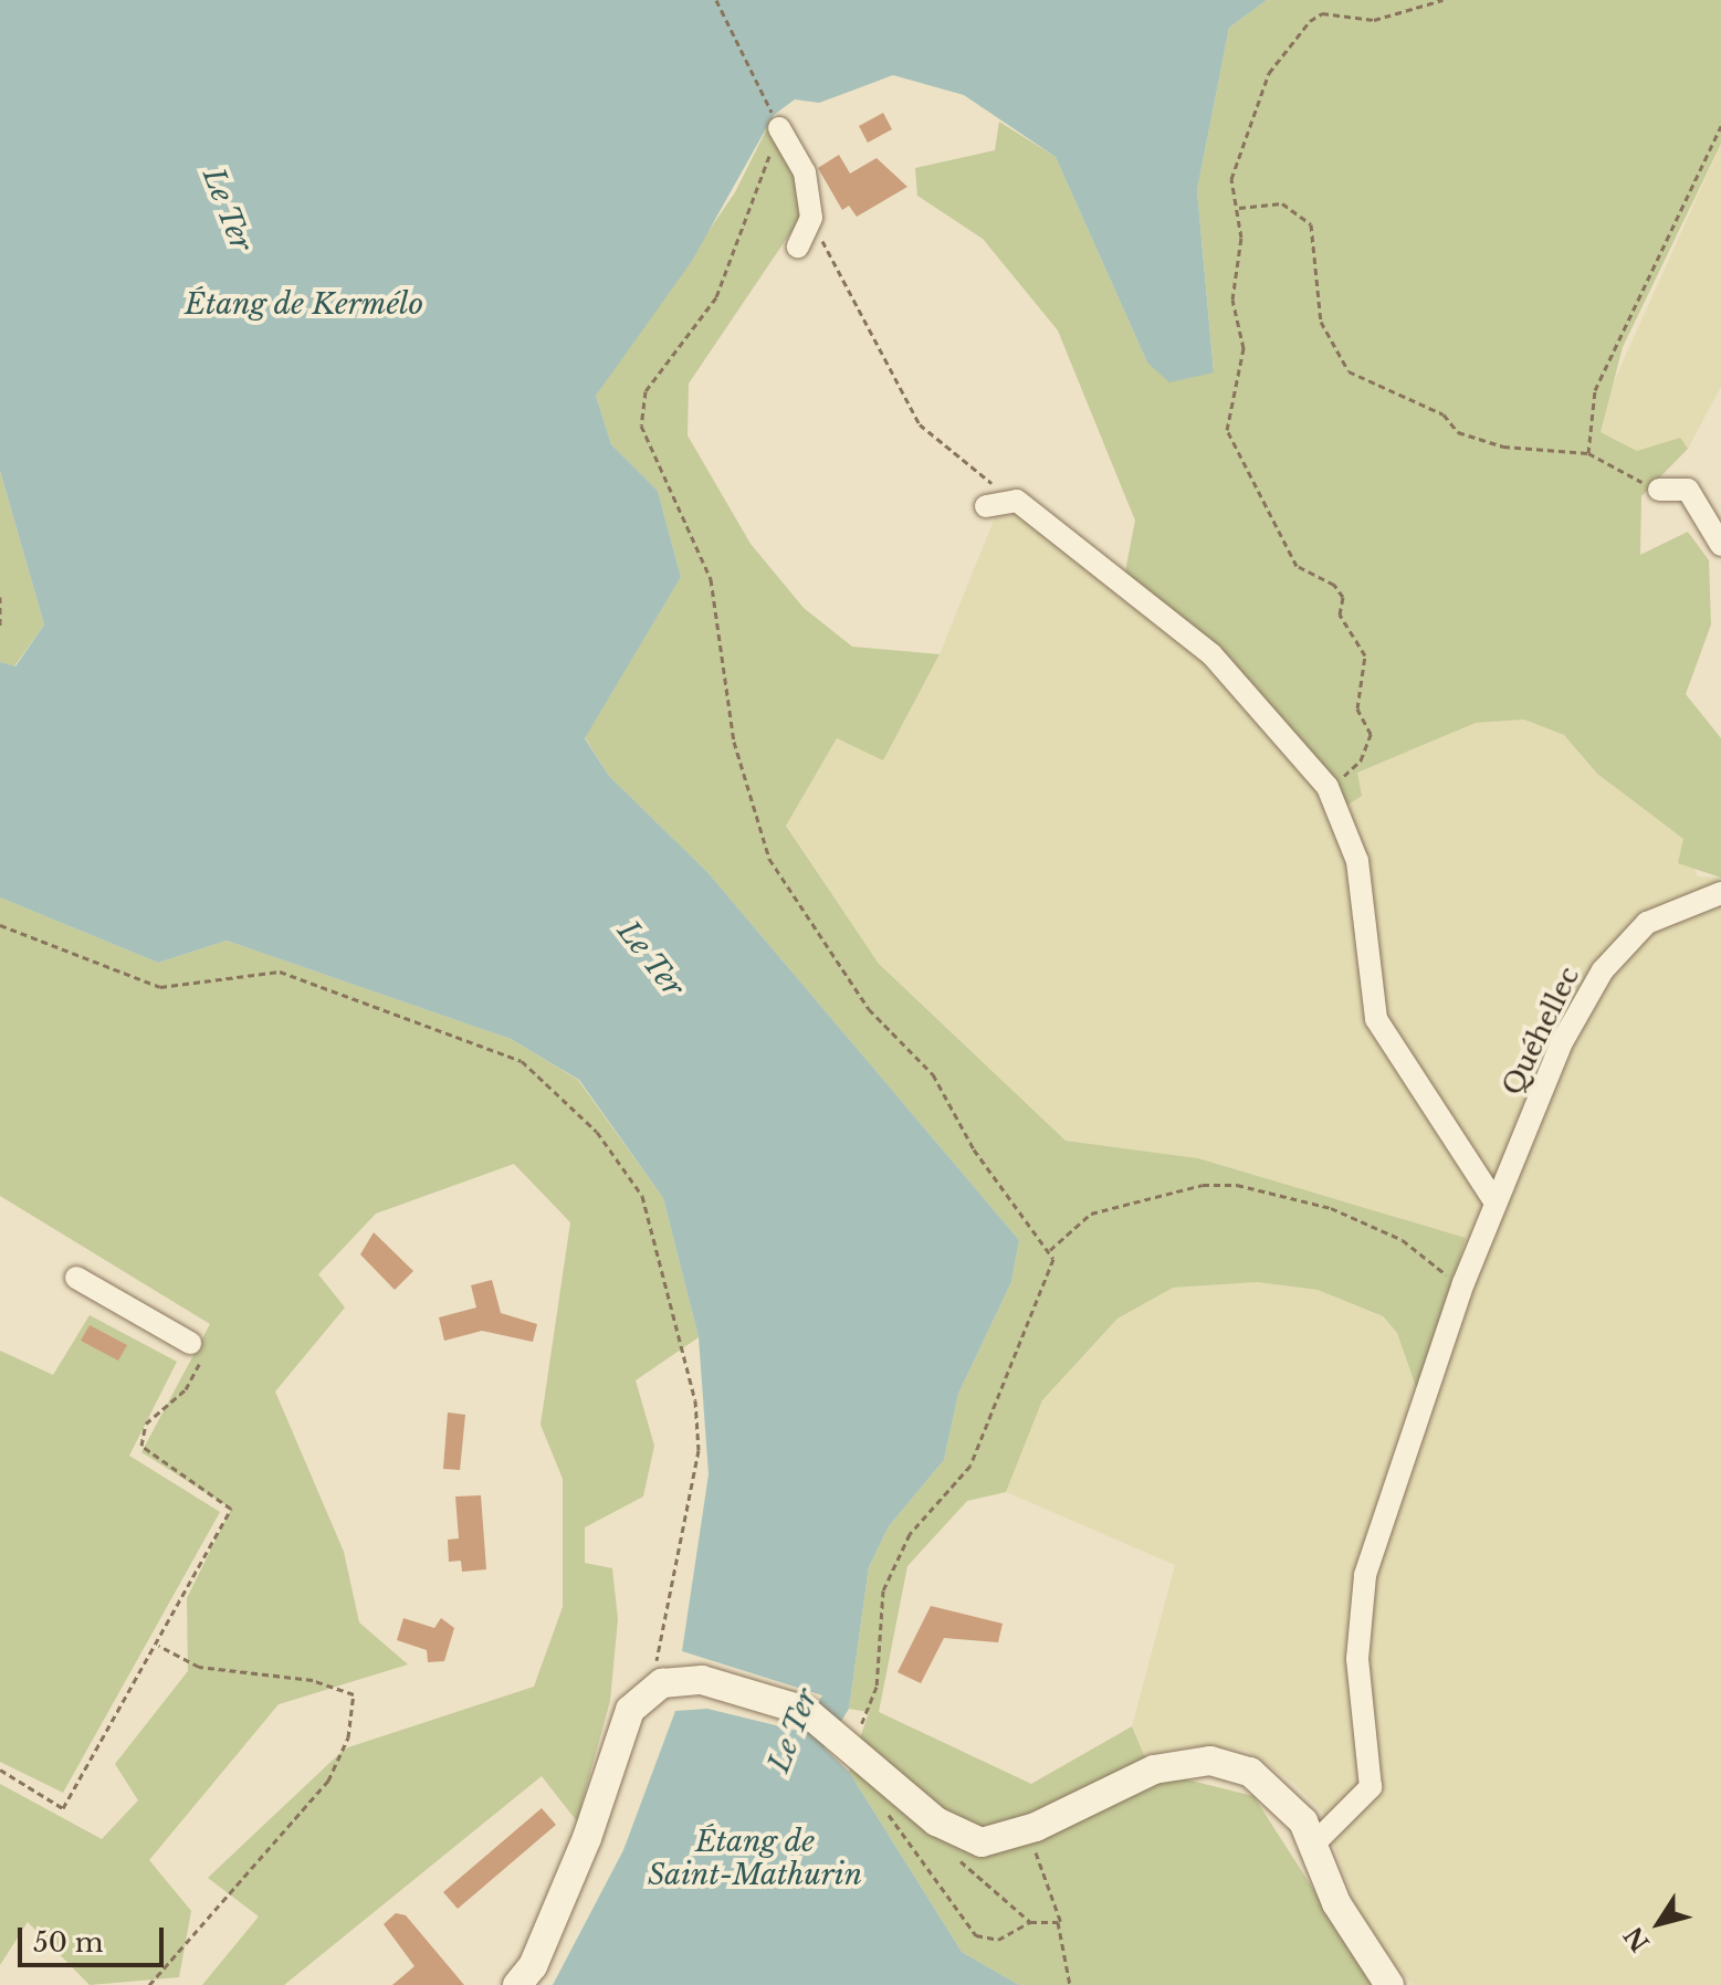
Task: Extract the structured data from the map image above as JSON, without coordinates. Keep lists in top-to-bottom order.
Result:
{
  "streets": {
    "street": ["Quéhellec"]
  },
  "water": ["Le Ter", "Étang de Kermélo", "Étang de Saint-Mathurin"],
  "scale_bar": "50 m",
  "north": "bottom left"
}
